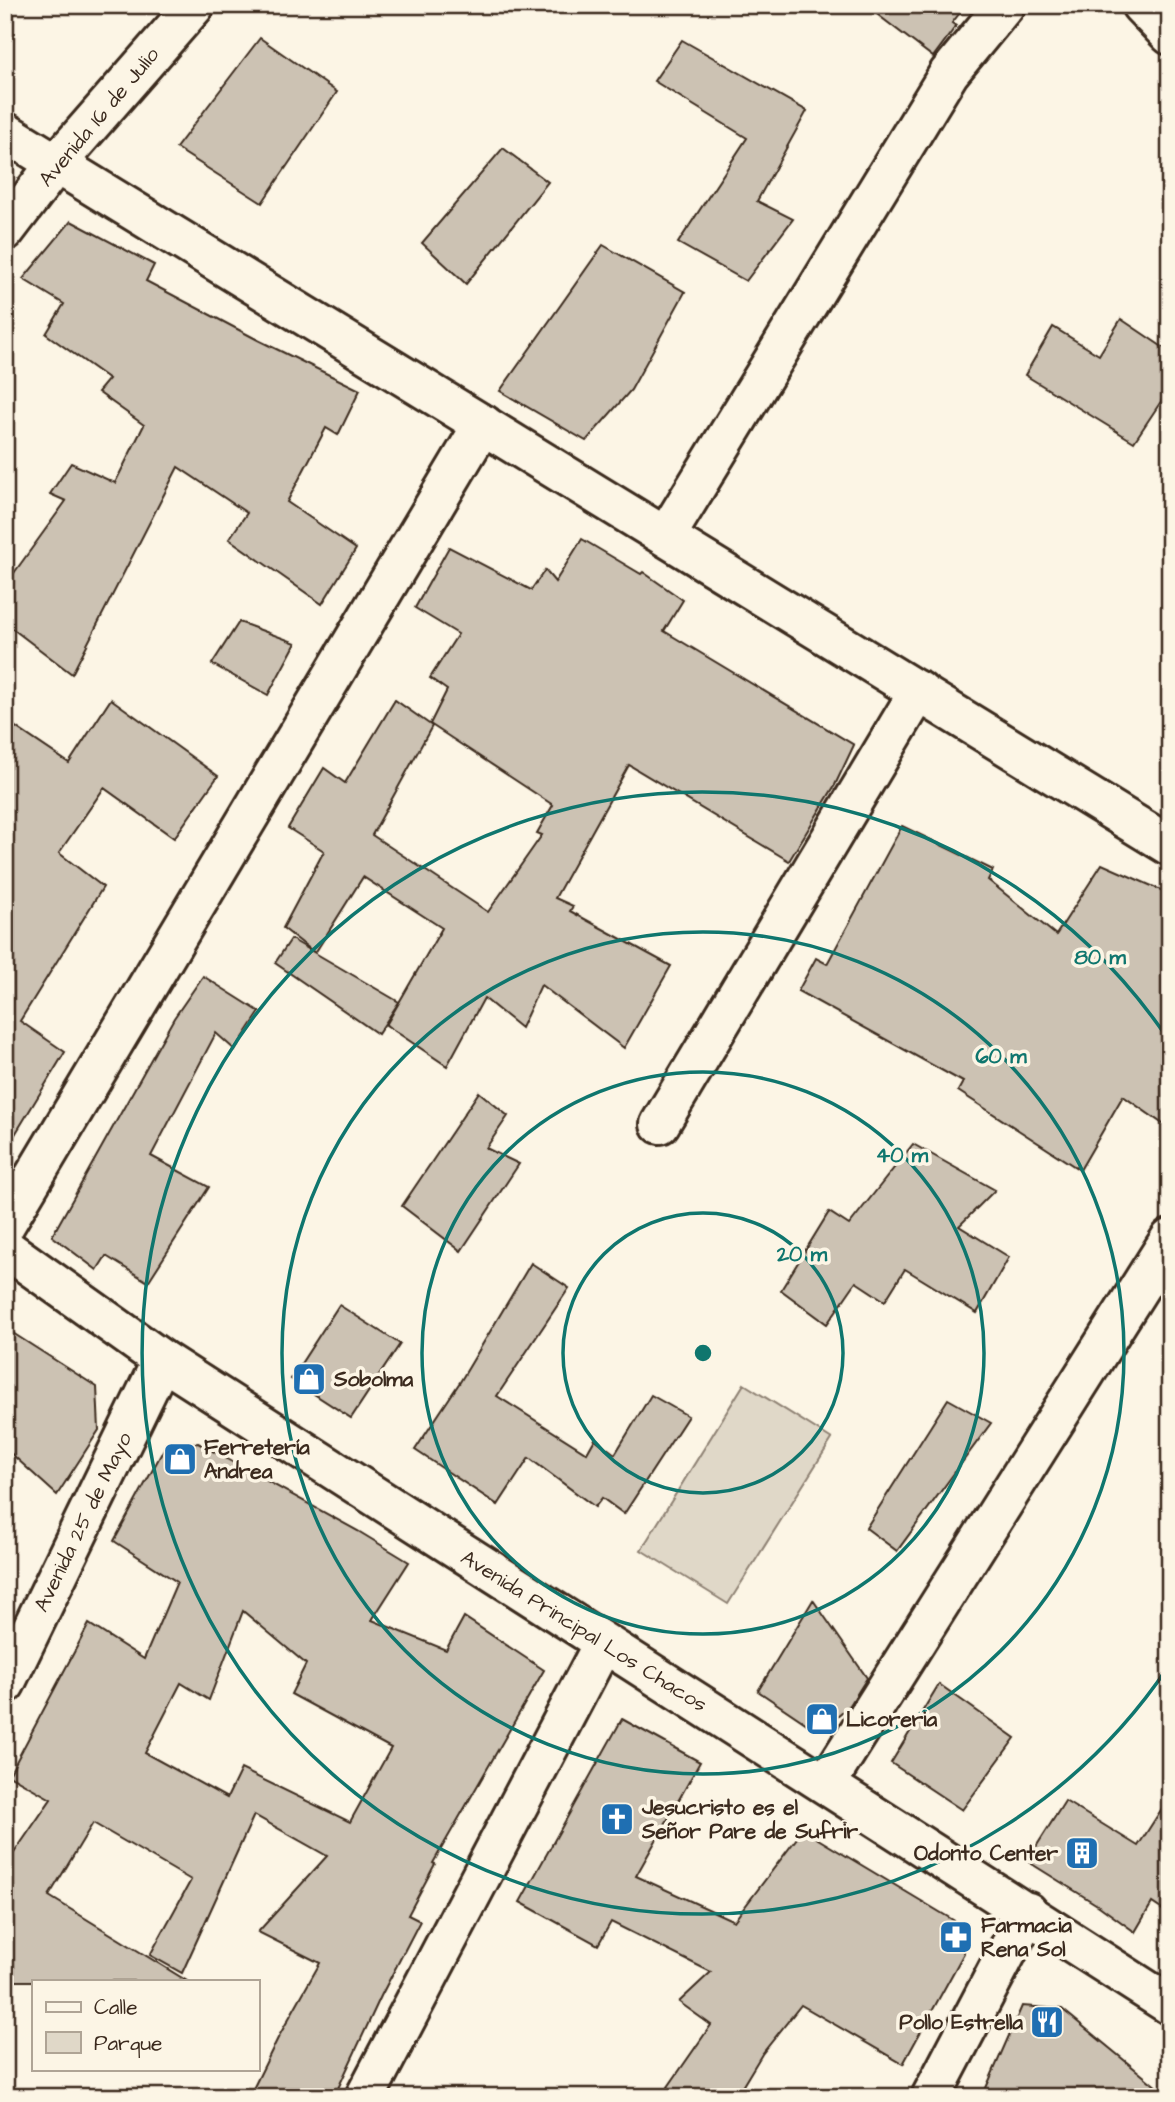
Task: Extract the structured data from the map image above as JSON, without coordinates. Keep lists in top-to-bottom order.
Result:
{
  "streets": {
    "street": ["Avenida 16 de Julio", "Avenida 25 de Mayo", "Avenida Principal Los Chacos"]
  },
  "crossings": [
    ["Avenida 25 de Mayo", "Avenida Principal Los Chacos"]
  ],
  "places": {
    "shop": ["Sobolma", "Ferretería Andrea", "Licoreria"],
    "church": ["Jesucristo es el Señor Pare de Sufrir"],
    "building": ["Odonto Center"],
    "pharmacy": ["Farmacia Rena Sol"],
    "restaurant": ["Pollo Estrella"]
  },
  "legend": ["Calle", "Parque"],
  "rings": [
    "80 m",
    "60 m",
    "40 m",
    "20 m"
  ]
}
